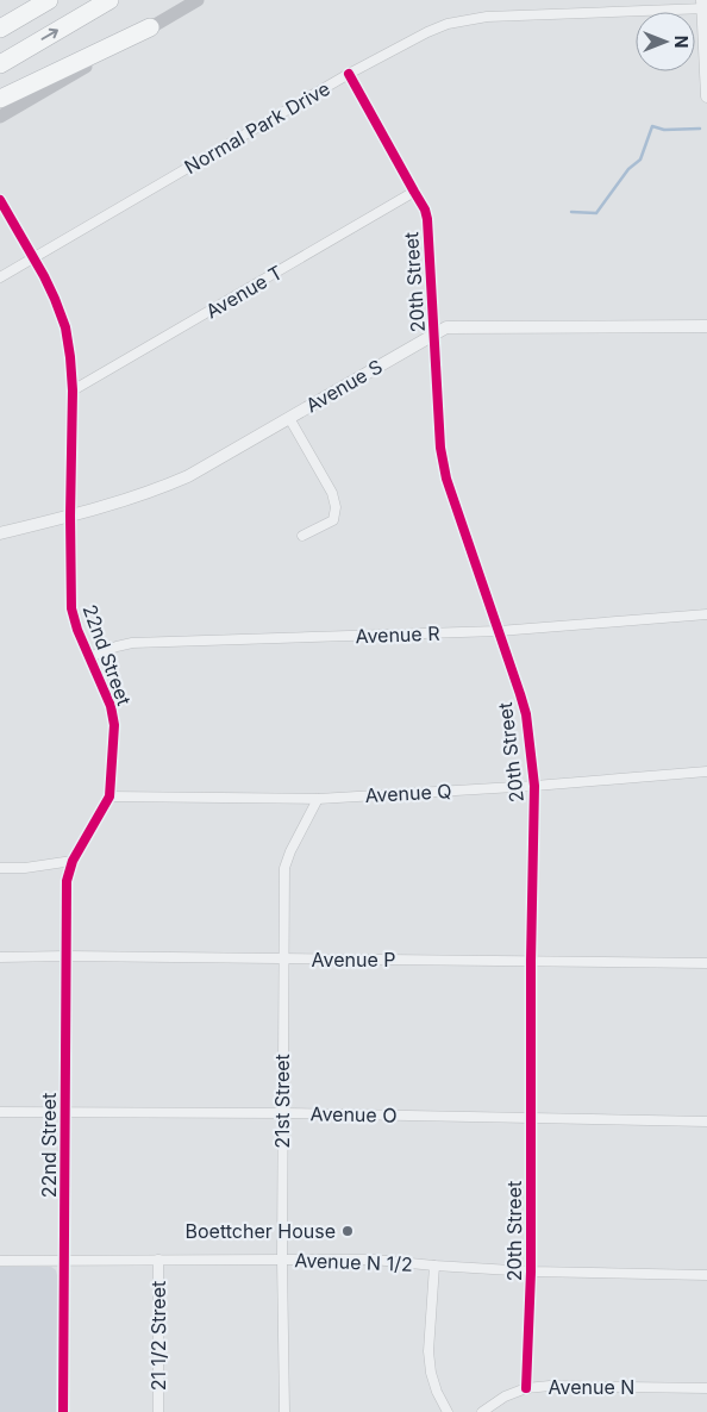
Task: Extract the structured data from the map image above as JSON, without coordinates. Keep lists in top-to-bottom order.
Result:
{
  "streets": {
    "street": [
      "Normal Park Drive",
      "20th Street",
      "Avenue T",
      "Avenue S",
      "Avenue R",
      "22nd Street",
      "Avenue Q",
      "Avenue P",
      "21st Street",
      "Avenue O",
      "Avenue N 1/2",
      "21 1/2 Street",
      "Avenue N"
    ]
  },
  "crossings": [
    ["Normal Park Drive", "20th Street"],
    ["Normal Park Drive", "22nd Street"],
    ["20th Street", "Avenue T"],
    ["20th Street", "Avenue S"],
    ["20th Street", "Avenue R"],
    ["20th Street", "Avenue Q"],
    ["20th Street", "Avenue P"],
    ["20th Street", "Avenue O"],
    ["20th Street", "Avenue N 1/2"],
    ["20th Street", "Avenue N"],
    ["Avenue T", "22nd Street"],
    ["Avenue S", "22nd Street"],
    ["Avenue R", "22nd Street"],
    ["22nd Street", "Avenue Q"],
    ["22nd Street", "Avenue P"],
    ["22nd Street", "Avenue O"],
    ["22nd Street", "Avenue N 1/2"],
    ["Avenue Q", "21st Street"],
    ["Avenue P", "21st Street"],
    ["21st Street", "Avenue O"],
    ["21st Street", "Avenue N 1/2"],
    ["Avenue N 1/2", "21 1/2 Street"]
  ],
  "places": ["Boettcher House"],
  "north": "right"
}
